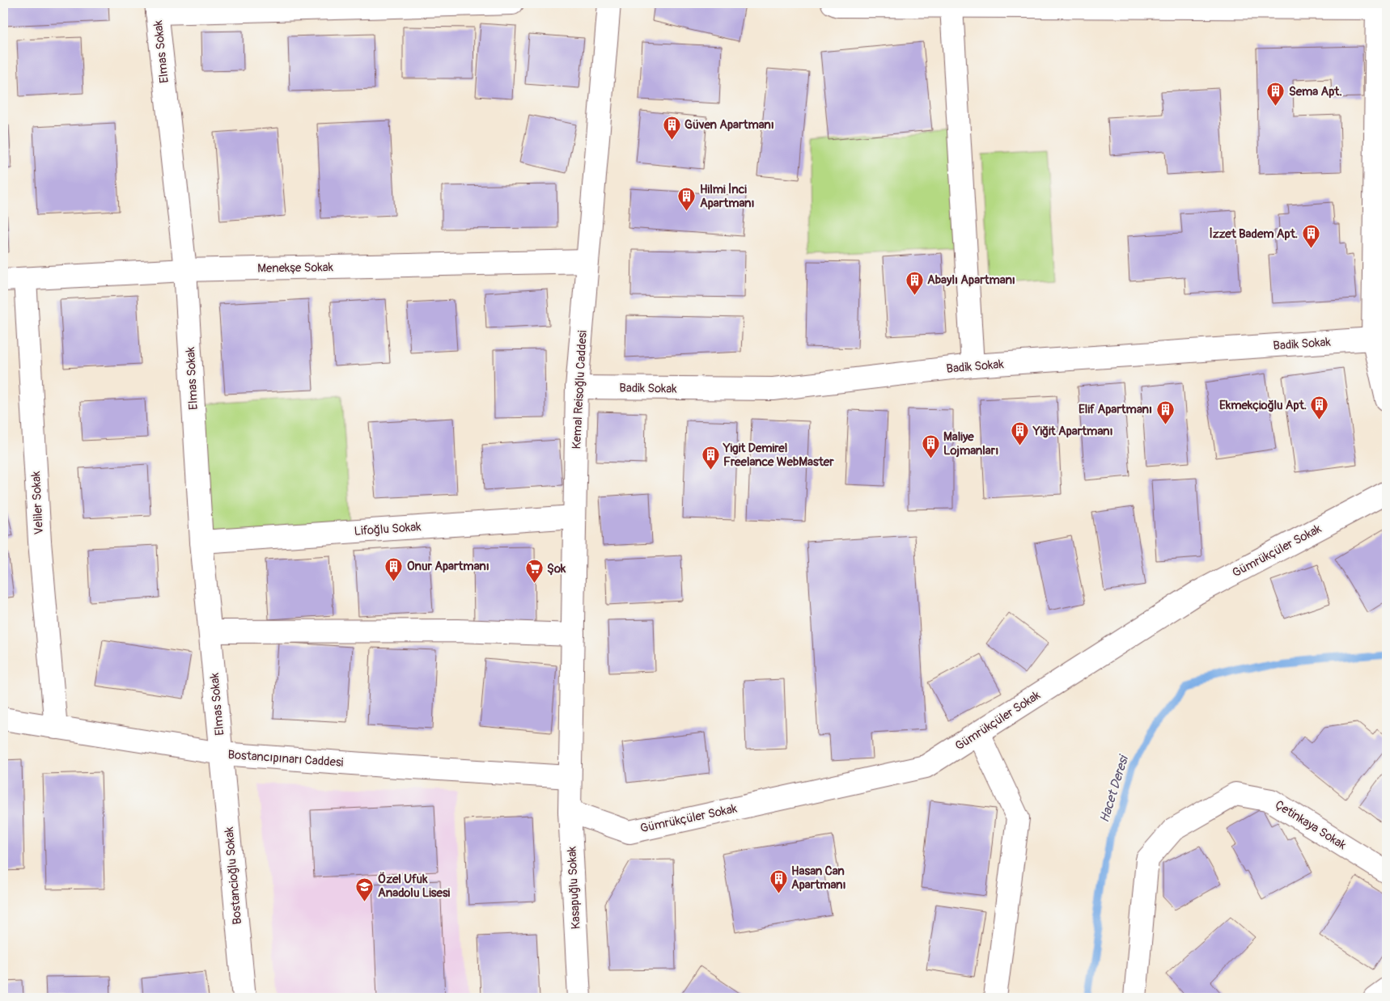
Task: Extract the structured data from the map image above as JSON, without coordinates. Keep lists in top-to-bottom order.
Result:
{
  "streets": {
    "street": [
      "Elmas Sokak",
      "Menekşe Sokak",
      "Badik Sokak",
      "Kemal Reisoğlu Caddesi",
      "Veliler Sokak",
      "Lifoğlu Sokak",
      "Gümrükçüler Sokak",
      "Bostancıpınarı Caddesi",
      "Çetinkaya Sokak",
      "Bostancioğlu Sokak",
      "Kasapuğlu Sokak"
    ]
  },
  "crossings": [
    ["Elmas Sokak", "Menekşe Sokak"],
    ["Elmas Sokak", "Lifoğlu Sokak"],
    ["Elmas Sokak", "Bostancıpınarı Caddesi"],
    ["Elmas Sokak", "Bostancioğlu Sokak"],
    ["Menekşe Sokak", "Kemal Reisoğlu Caddesi"],
    ["Menekşe Sokak", "Veliler Sokak"],
    ["Badik Sokak", "Kemal Reisoğlu Caddesi"],
    ["Kemal Reisoğlu Caddesi", "Lifoğlu Sokak"],
    ["Kemal Reisoğlu Caddesi", "Bostancıpınarı Caddesi"],
    ["Kemal Reisoğlu Caddesi", "Kasapuğlu Sokak"],
    ["Veliler Sokak", "Bostancıpınarı Caddesi"],
    ["Gümrükçüler Sokak", "Kasapuğlu Sokak"],
    ["Bostancıpınarı Caddesi", "Bostancioğlu Sokak"],
    ["Bostancıpınarı Caddesi", "Kasapuğlu Sokak"]
  ],
  "water": ["Hacet Deresi"],
  "places": {
    "building": [
      "Sema Apt.",
      "Güven Apartmanı",
      "Hilmi İnci Apartmanı",
      "İzzet Badem Apt.",
      "Abaylı Apartmanı",
      "Ekmekçioğlu Apt.",
      "Elif Apartmanı",
      "Yiğit Apartmanı",
      "Maliye Lojmanları",
      "Yigit Demirel Freelance WebMaster",
      "Onur Apartmanı",
      "Hasan Can Apartmanı"
    ],
    "supermarket": ["Şok"],
    "school or university": ["Özel Ufuk Anadolu Lisesi"]
  }
}
